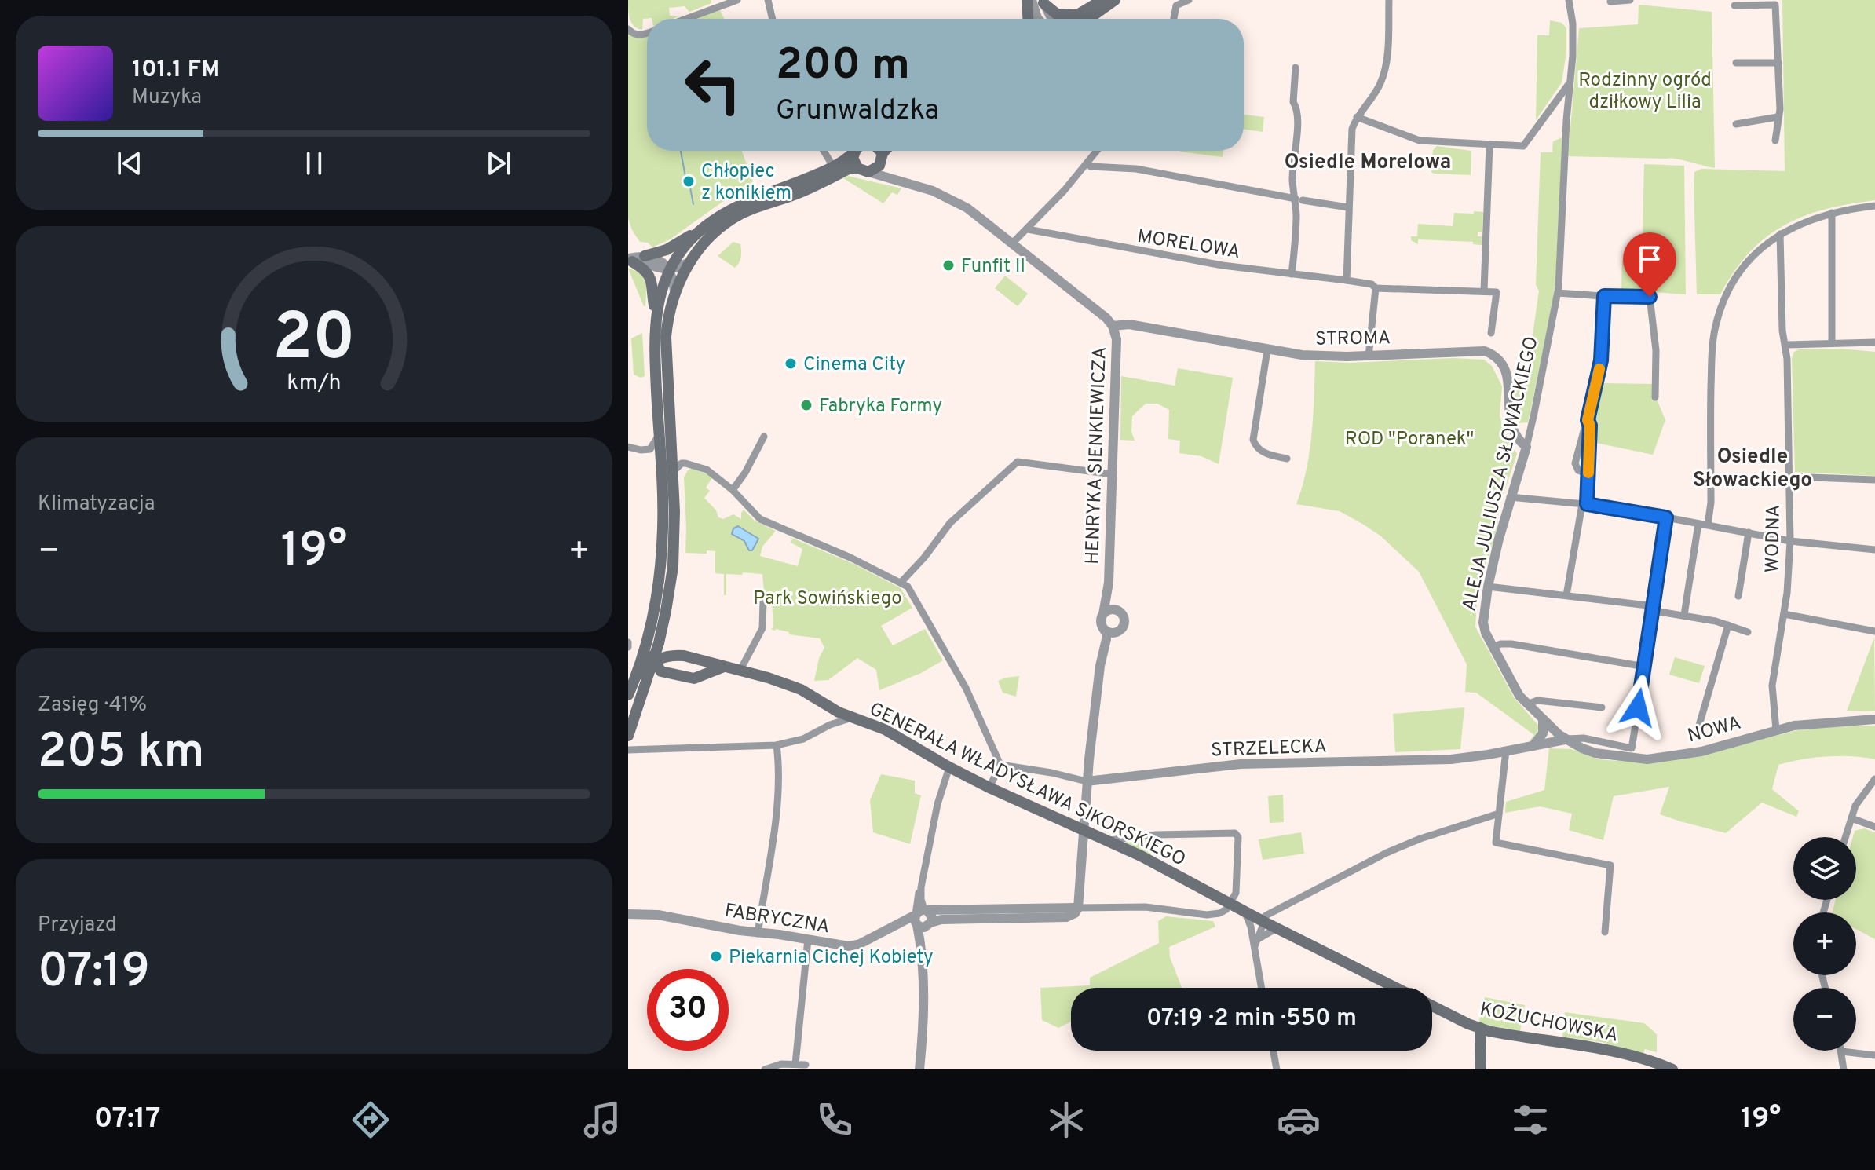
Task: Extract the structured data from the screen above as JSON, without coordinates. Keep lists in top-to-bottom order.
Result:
{
  "streets": {
    "main road": ["GENERAŁA WŁADYSŁAWA SIKORSKIEGO", "KOŻUCHOWSKA"],
    "street": [
      "MORELOWA",
      "STROMA",
      "HENRYKA SIENKIEWICZA",
      "ALEJA JULIUSZA SŁOWACKIEGO",
      "WODNA",
      "NOWA",
      "STRZELECKA",
      "FABRYCZNA"
    ]
  },
  "crossings": [
    ["STROMA", "HENRYKA SIENKIEWICZA"],
    ["ALEJA JULIUSZA SŁOWACKIEGO", "NOWA"],
    ["ALEJA JULIUSZA SŁOWACKIEGO", "STRZELECKA"],
    ["WODNA", "NOWA"],
    ["NOWA", "STRZELECKA"],
    ["GENERAŁA WŁADYSŁAWA SIKORSKIEGO", "FABRYCZNA"],
    ["GENERAŁA WŁADYSŁAWA SIKORSKIEGO", "KOŻUCHOWSKA"]
  ],
  "districts": ["Osiedle Morelowa", "Osiedle Słowackiego"],
  "parks": ["Rodzinny ogród dziłkowy Lilia", "ROD \"Poranek\"", "Park Sowińskiego"],
  "places": [
    "Chłopiec z konikiem",
    "Funfit II",
    "Cinema City",
    "Fabryka Formy",
    "Piekarnia Cichej Kobiety"
  ],
  "page": {
    "turn": ["200 m", "Grunwaldzka"],
    "song": ["101.1 FM", "Muzyka"],
    "tile": [
      "Klimatyzacja",
      ["Zasięg · 41%", "205 km"],
      ["Przyjazd", "07:19"]
    ],
    "heat": ["−", "19°", "+"],
    "map_buttons": ["+", "−"],
    "limit": "30",
    "trip": "07:19 · 2 min · 550 m",
    "tabs": ["07:17", "19°"],
    "gauge": ["20", "km/h"]
  }
}
